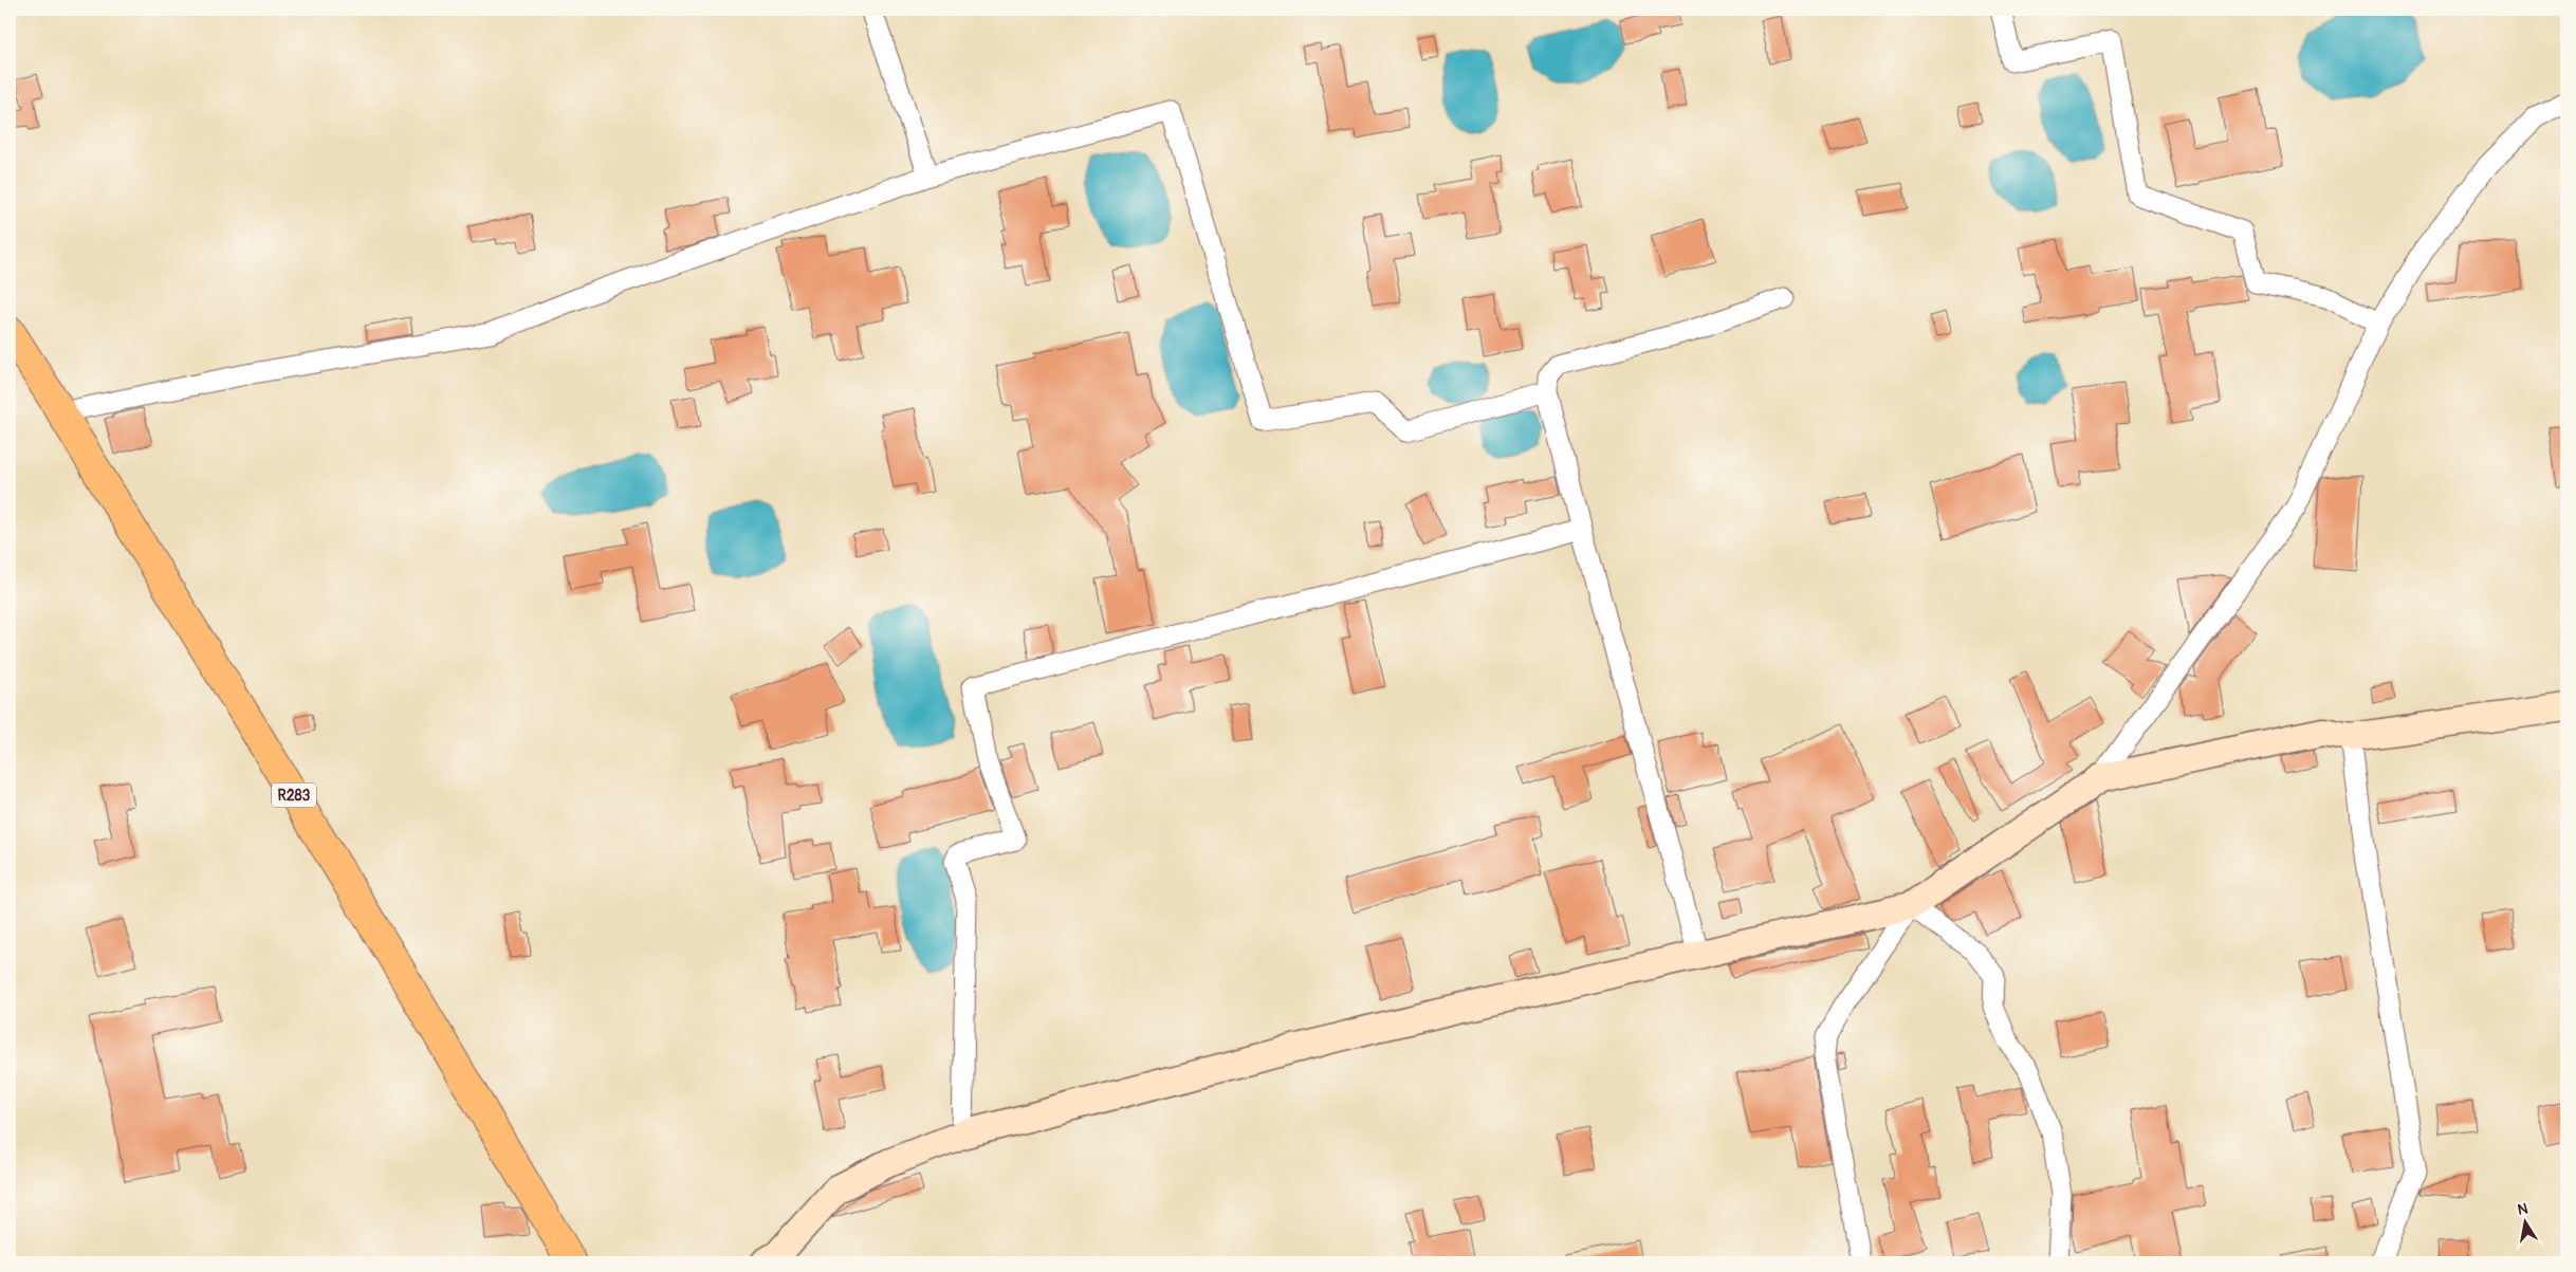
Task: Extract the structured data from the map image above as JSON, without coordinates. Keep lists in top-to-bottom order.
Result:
{
  "streets": {
    "main road": ["R283"]
  },
  "north": "top"
}
